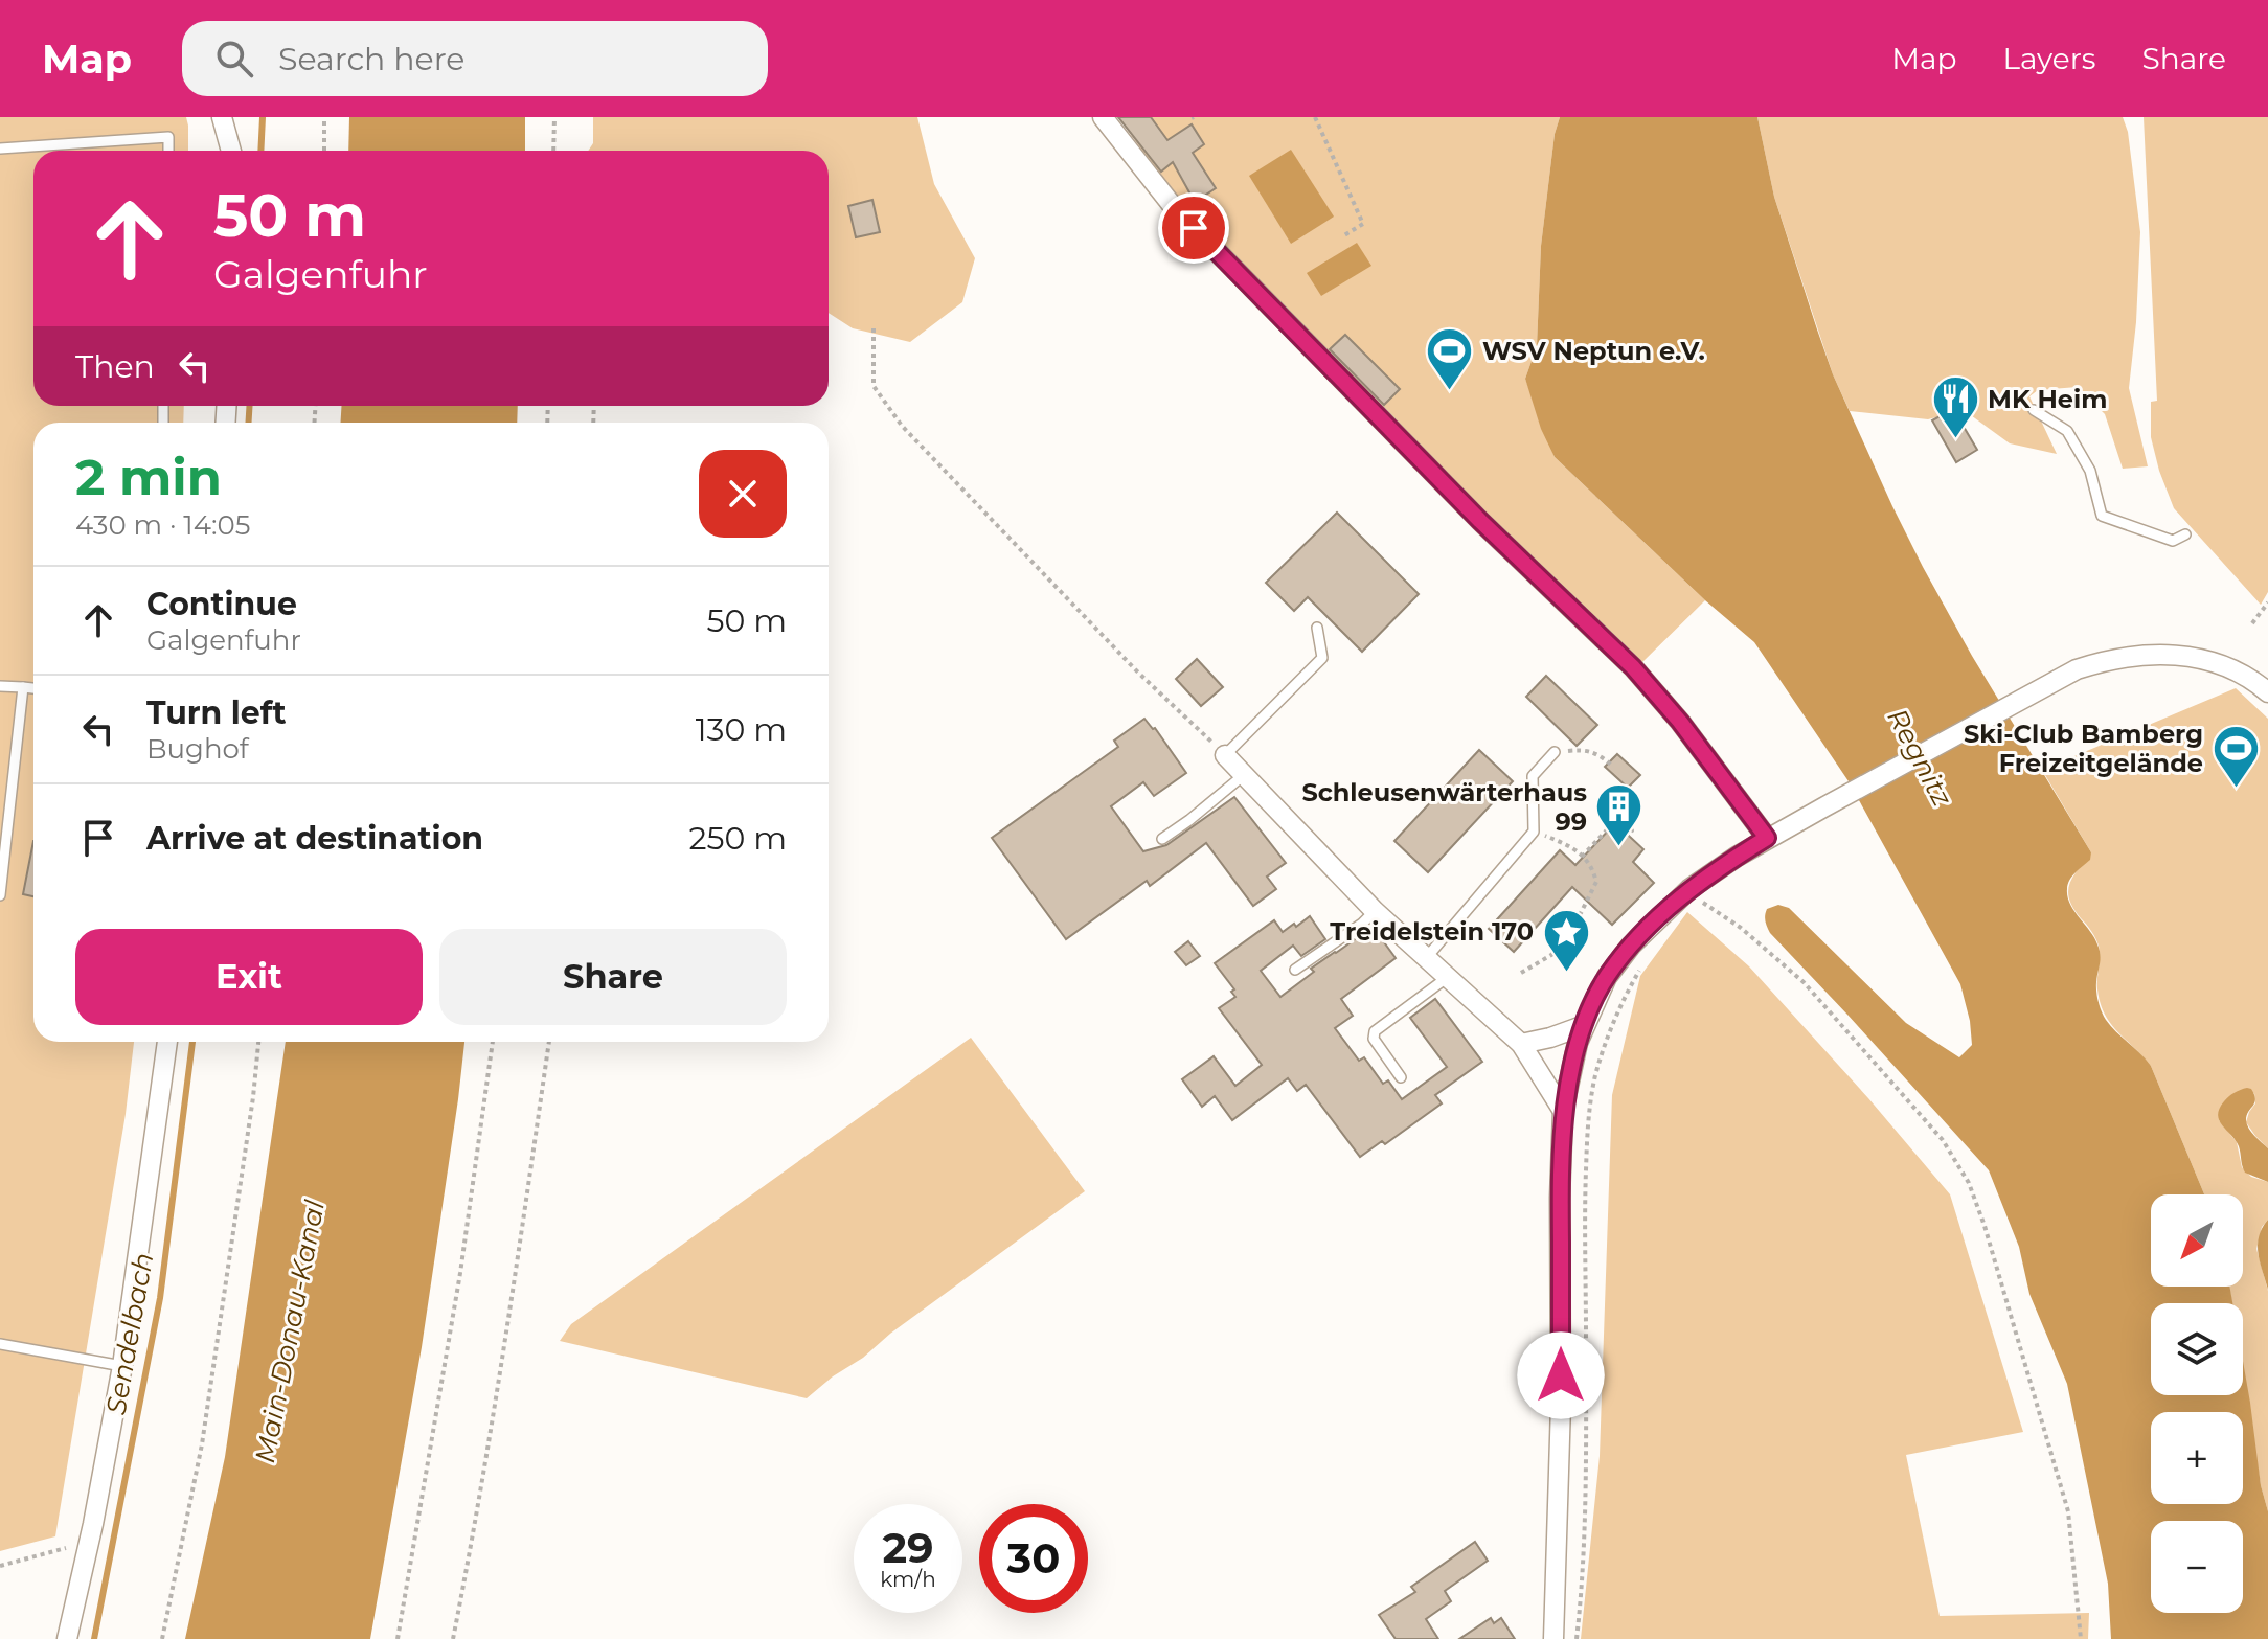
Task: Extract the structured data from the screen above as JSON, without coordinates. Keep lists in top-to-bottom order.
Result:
{
  "water": ["Regnitz", "Main-Donau-Kanal", "Sendelbach"],
  "places": {
    "sports": ["WSV Neptun e.V.", "Ski-Club Bamberg Freizeitgelände"],
    "restaurant": ["MK Heim"],
    "building": ["Schleusenwärterhaus 99"],
    "place": ["Treidelstein 170"]
  },
  "north": "bottom left",
  "page": {
    "header": "Map",
    "search": "Search here",
    "nav": ["Map", "Layers", "Share"],
    "turn": ["50 m", "Galgenfuhr"],
    "then": "Then",
    "heading": ["2 min", "430 m · 14:05"],
    "list": [
      {
        "name": "Continue",
        "note": "Galgenfuhr",
        "value": "50 m"
      },
      {
        "name": "Turn left",
        "note": "Bughof",
        "value": "130 m"
      },
      {
        "name": "Arrive at destination",
        "value": "250 m"
      }
    ],
    "buttons": ["Exit", "Share"],
    "map_buttons": ["+", "−"],
    "speed": "29 km/h",
    "limit": "30"
  }
}
